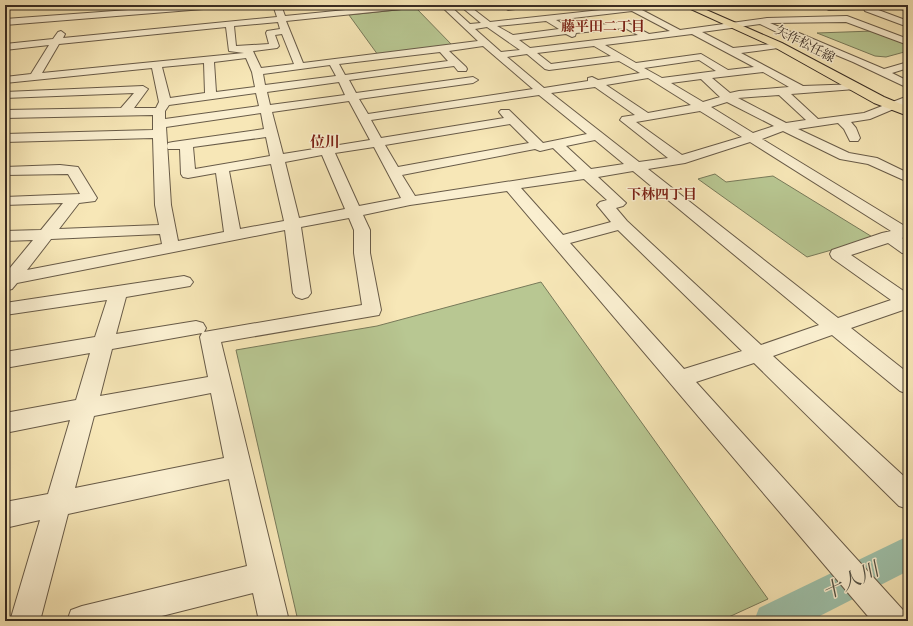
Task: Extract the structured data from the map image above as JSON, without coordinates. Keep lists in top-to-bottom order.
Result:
{
  "streets": {
    "main road": ["矢作松任線"]
  },
  "districts": ["藤平田二丁目", "位川", "下林四丁目"],
  "water": ["十人川"]
}
